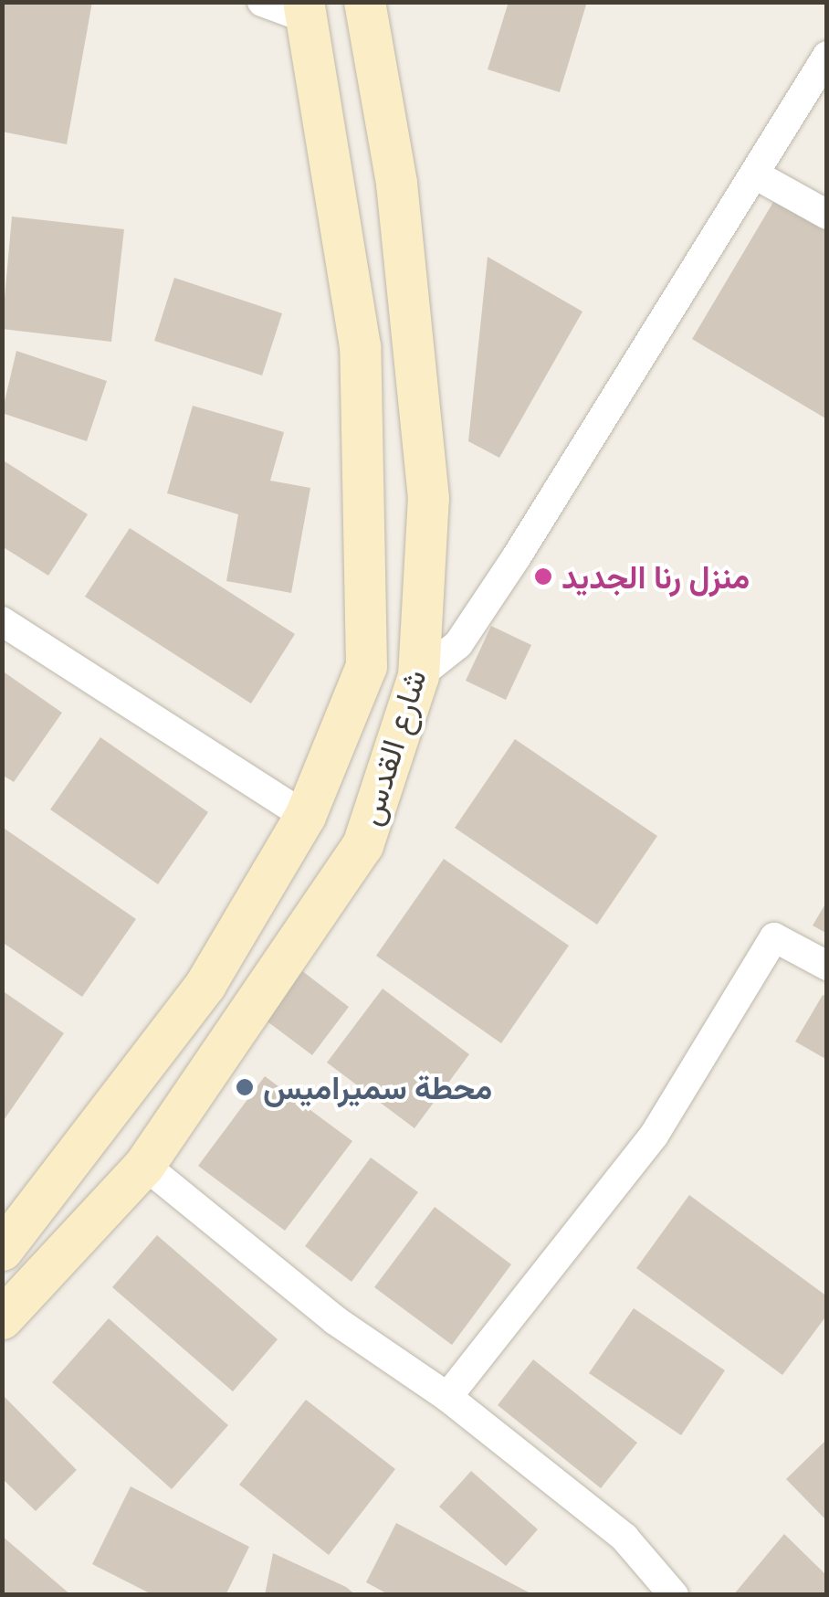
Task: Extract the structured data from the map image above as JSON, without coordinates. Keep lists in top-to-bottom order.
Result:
{
  "streets": {
    "main road": ["شارع القدس"]
  },
  "places": ["منزل رنا الجديد", "محطة سميراميس"]
}
